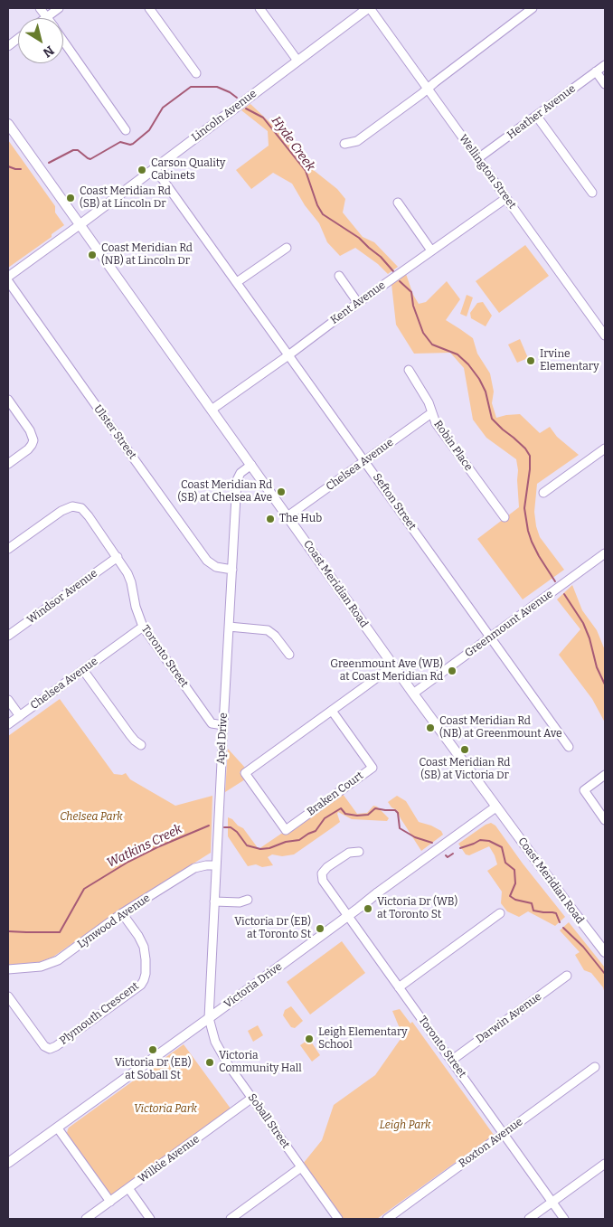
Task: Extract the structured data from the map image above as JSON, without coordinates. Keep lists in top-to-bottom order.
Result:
{
  "streets": {
    "main road": ["Lincoln Avenue", "Coast Meridian Road", "Victoria Drive"],
    "street": [
      "Heather Avenue",
      "Wellington Street",
      "Kent Avenue",
      "Ulster Street",
      "Robin Place",
      "Chelsea Avenue",
      "Sefton Street",
      "Windsor Avenue",
      "Greenmount Avenue",
      "Toronto Street",
      "Apel Drive",
      "Braken Court",
      "Lynwood Avenue",
      "Plymouth Crescent",
      "Darwin Avenue",
      "Soball Street",
      "Roxton Avenue",
      "Wilkie Avenue"
    ]
  },
  "crossings": [
    ["Heather Avenue", "Wellington Street"],
    ["Lincoln Avenue", "Wellington Street"],
    ["Lincoln Avenue", "Sefton Street"],
    ["Lincoln Avenue", "Coast Meridian Road"],
    ["Wellington Street", "Kent Avenue"],
    ["Kent Avenue", "Sefton Street"],
    ["Kent Avenue", "Coast Meridian Road"],
    ["Ulster Street", "Apel Drive"],
    ["Robin Place", "Chelsea Avenue"],
    ["Chelsea Avenue", "Sefton Street"],
    ["Chelsea Avenue", "Coast Meridian Road"],
    ["Chelsea Avenue", "Toronto Street"],
    ["Sefton Street", "Greenmount Avenue"],
    ["Coast Meridian Road", "Greenmount Avenue"],
    ["Coast Meridian Road", "Apel Drive"],
    ["Coast Meridian Road", "Victoria Drive"],
    ["Windsor Avenue", "Toronto Street"],
    ["Toronto Street", "Apel Drive"],
    ["Toronto Street", "Victoria Drive"],
    ["Toronto Street", "Darwin Avenue"],
    ["Toronto Street", "Roxton Avenue"],
    ["Apel Drive", "Lynwood Avenue"],
    ["Apel Drive", "Victoria Drive"],
    ["Apel Drive", "Soball Street"],
    ["Lynwood Avenue", "Plymouth Crescent"],
    ["Victoria Drive", "Soball Street"],
    ["Soball Street", "Wilkie Avenue"]
  ],
  "water": ["Hyde Creek", "Watkins Creek"],
  "parks": ["Chelsea Park", "Victoria Park", "Leigh Park"],
  "places": [
    "Carson Quality Cabinets",
    "Coast Meridian Rd (SB) at Lincoln Dr",
    "Coast Meridian Rd (NB) at Lincoln Dr",
    "Irvine Elementary",
    "Coast Meridian Rd (SB) at Chelsea Ave",
    "The Hub",
    "Greenmount Ave (WB) at Coast Meridian Rd",
    "Coast Meridian Rd (NB) at Greenmount Ave",
    "Coast Meridian Rd (SB) at Victoria Dr",
    "Victoria Dr (WB) at Toronto St",
    "Victoria Dr (EB) at Toronto St",
    "Leigh Elementary School",
    "Victoria Dr (EB) at Soball St",
    "Victoria Community Hall"
  ],
  "north": "bottom right"
}
